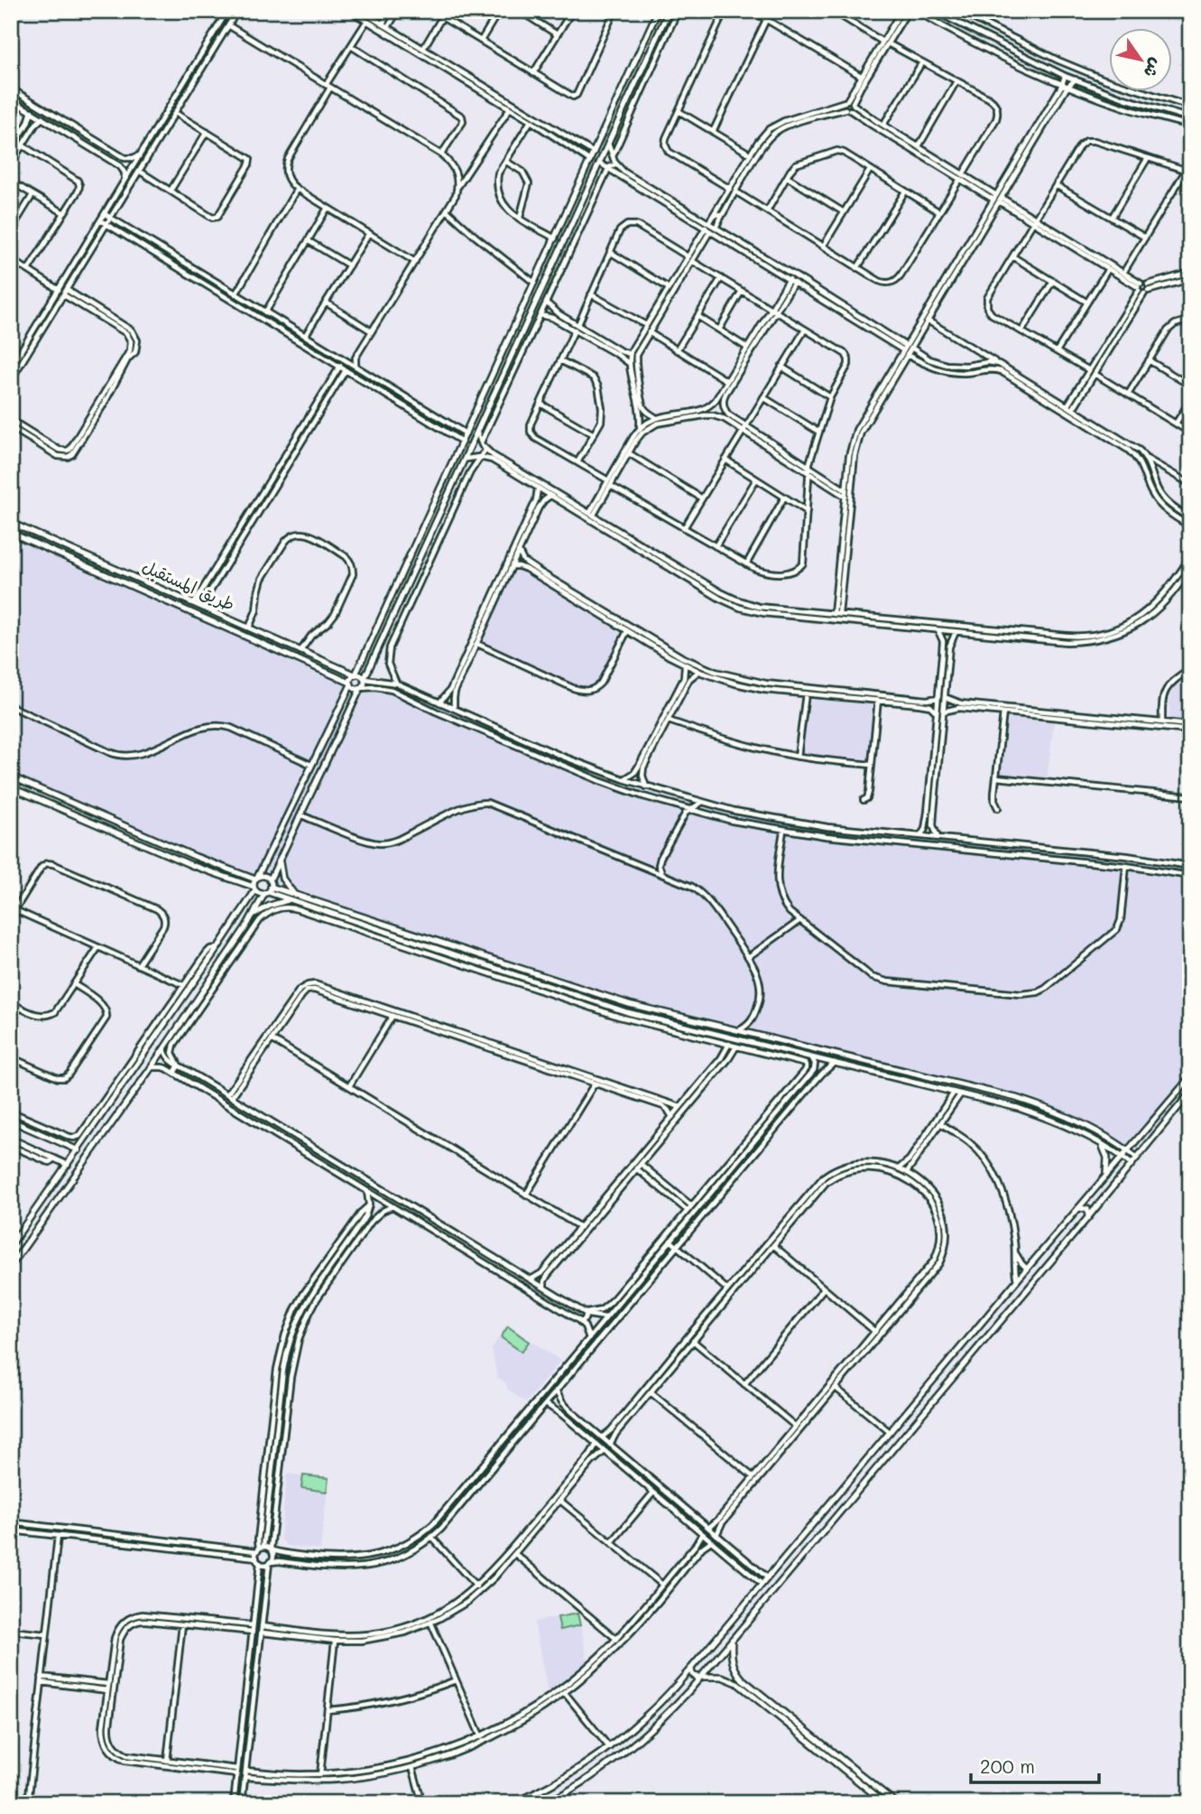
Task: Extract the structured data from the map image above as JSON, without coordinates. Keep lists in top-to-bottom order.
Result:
{
  "streets": {
    "street": ["طريق المستقبل"]
  },
  "scale_bar": "200 m",
  "north": "bottom right"
}
